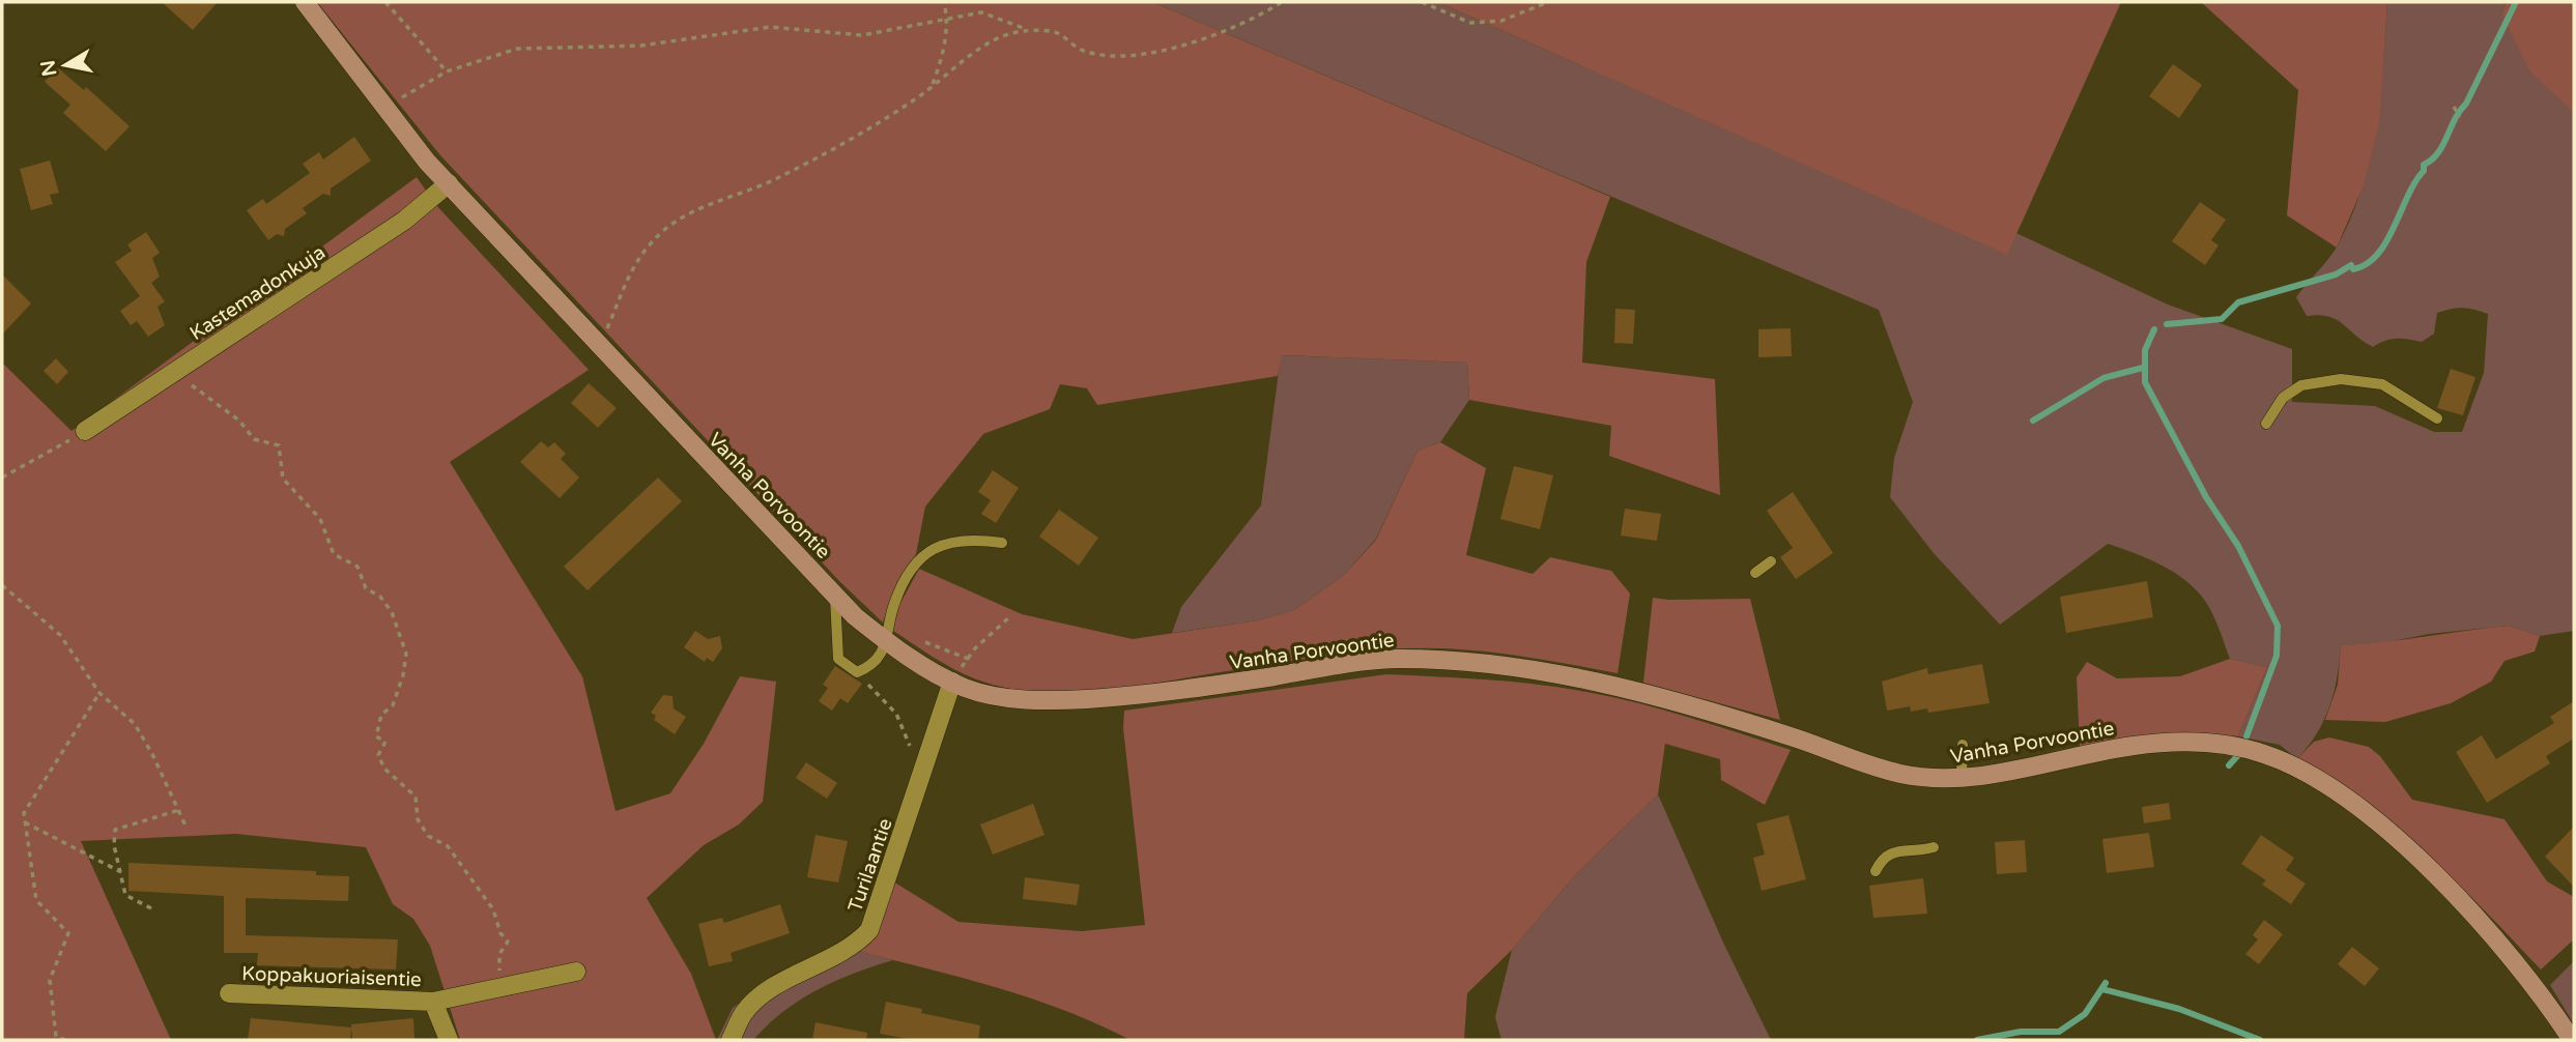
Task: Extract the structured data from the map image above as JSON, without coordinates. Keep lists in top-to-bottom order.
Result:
{
  "streets": {
    "street": [
      "Kastemadonkuja",
      "Vanha Porvoontie",
      "Turilaantie",
      "Koppakuoriaisentie"
    ]
  },
  "crossings": [
    ["Kastemadonkuja", "Vanha Porvoontie"],
    ["Vanha Porvoontie", "Turilaantie"]
  ],
  "north": "left"
}
